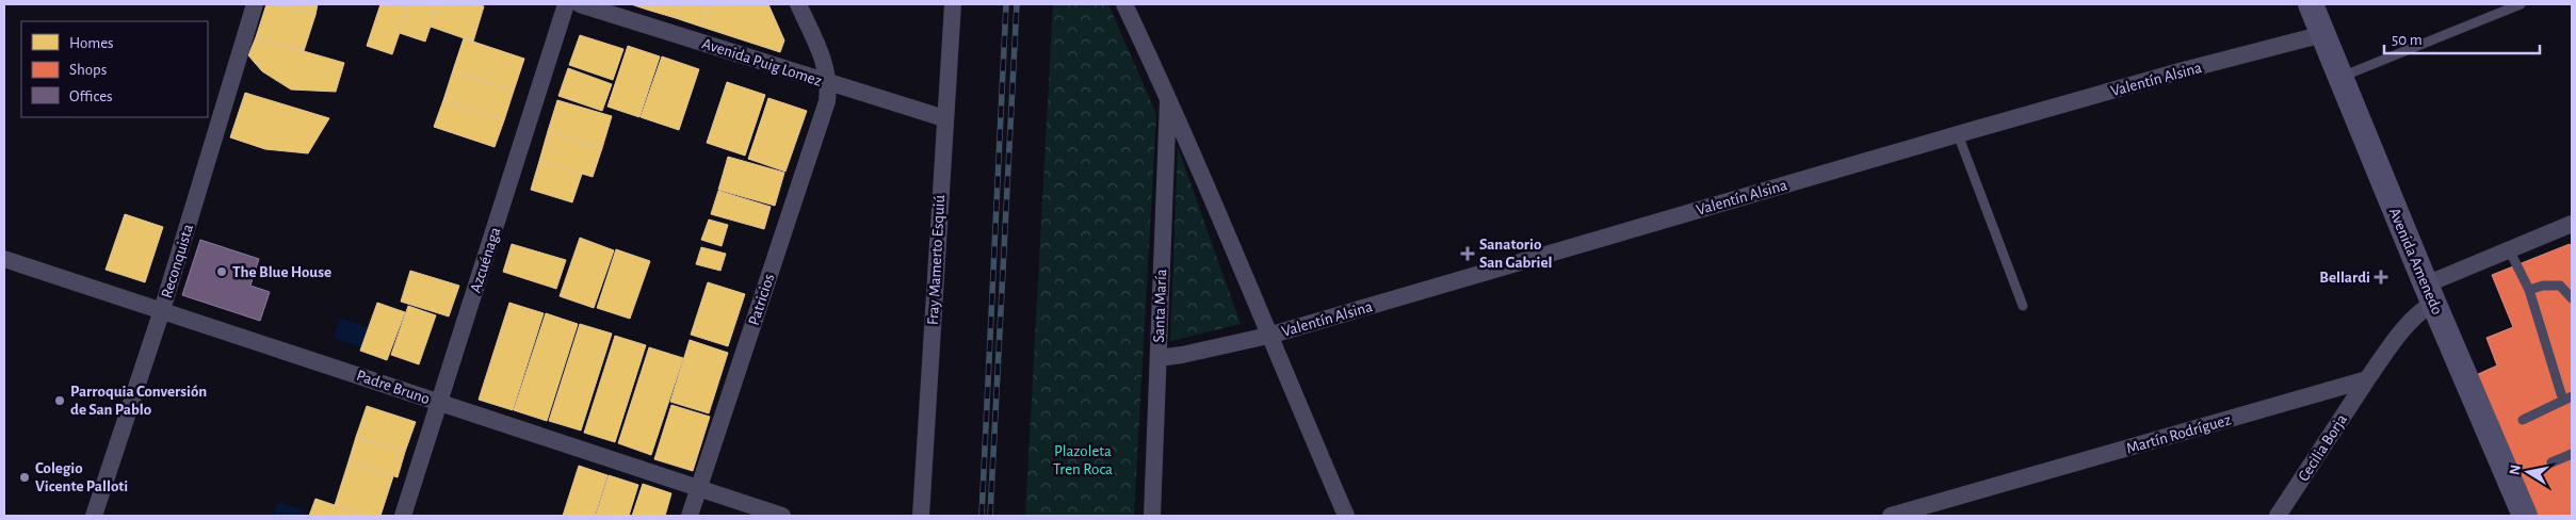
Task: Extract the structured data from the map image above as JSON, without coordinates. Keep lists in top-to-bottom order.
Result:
{
  "streets": {
    "street": [
      "Avenida Puig Lomez",
      "Valentín Alsina",
      "Azcuénaga",
      "Fray Mamerto Esquiú",
      "Reconquista",
      "Avenida Amenedo",
      "Patricios",
      "Santa María",
      "Padre Bruno",
      "Martín Rodríguez",
      "Cecilia Borja"
    ]
  },
  "crossings": [
    ["Avenida Puig Lomez", "Fray Mamerto Esquiú"],
    ["Avenida Puig Lomez", "Patricios"],
    ["Valentín Alsina", "Avenida Amenedo"],
    ["Valentín Alsina", "Santa María"],
    ["Azcuénaga", "Padre Bruno"],
    ["Reconquista", "Padre Bruno"],
    ["Patricios", "Padre Bruno"],
    ["Martín Rodríguez", "Cecilia Borja"]
  ],
  "parks": ["Plazoleta Tren Roca"],
  "places": {
    "health": ["Sanatorio San Gabriel", "Bellardi"],
    "other": ["The Blue House", "Parroquia Conversión de San Pablo", "Colegio Vicente Palloti"]
  },
  "legend": ["Homes", "Shops", "Offices"],
  "scale_bar": "50 m",
  "north": "left"
}
